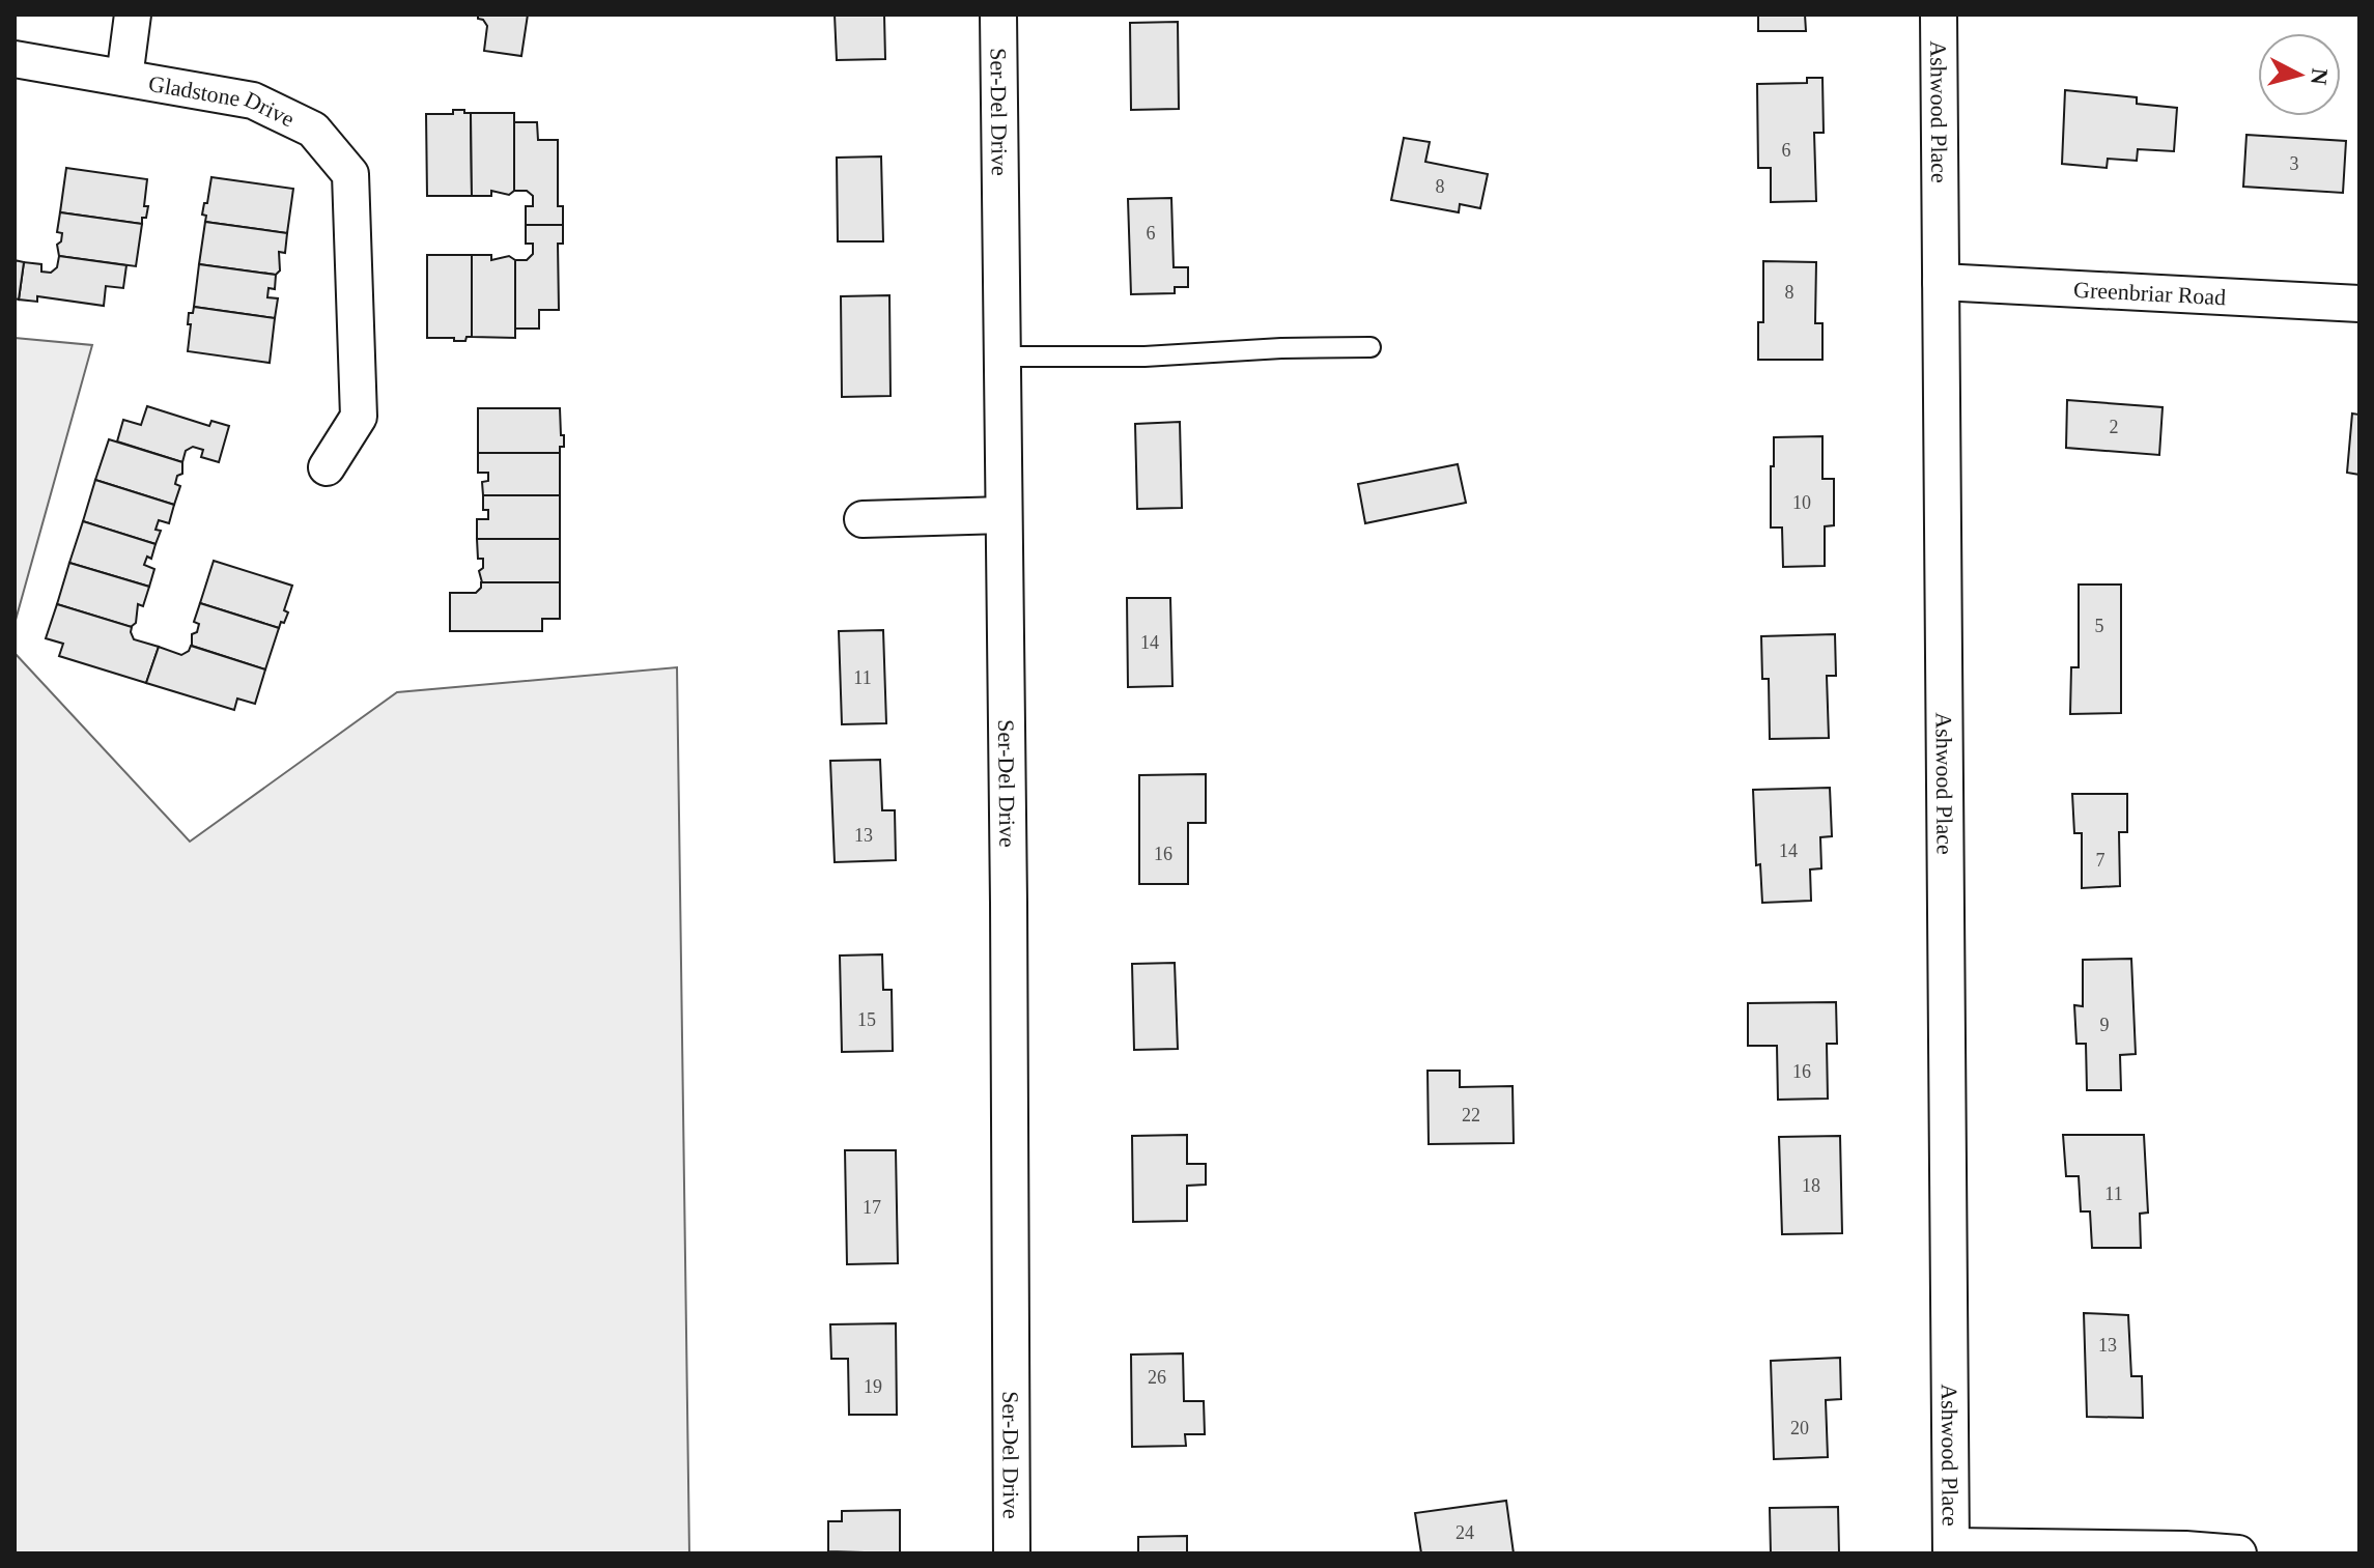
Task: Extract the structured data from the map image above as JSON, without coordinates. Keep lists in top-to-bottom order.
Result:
{
  "streets": {
    "street": [
      "Gladstone Drive",
      "Ser-Del Drive",
      "Ashwood Place",
      "Greenbriar Road"
    ]
  },
  "crossings": [
    ["Ashwood Place", "Greenbriar Road"]
  ],
  "house_numbers": [
    "6",
    "3",
    "8",
    "6",
    "8",
    "2",
    "10",
    "5",
    "14",
    "11",
    "13",
    "14",
    "16",
    "7",
    "15",
    "9",
    "16",
    "22",
    "18",
    "11",
    "17",
    "13",
    "26",
    "19",
    "20",
    "24"
  ],
  "north": "right"
}
